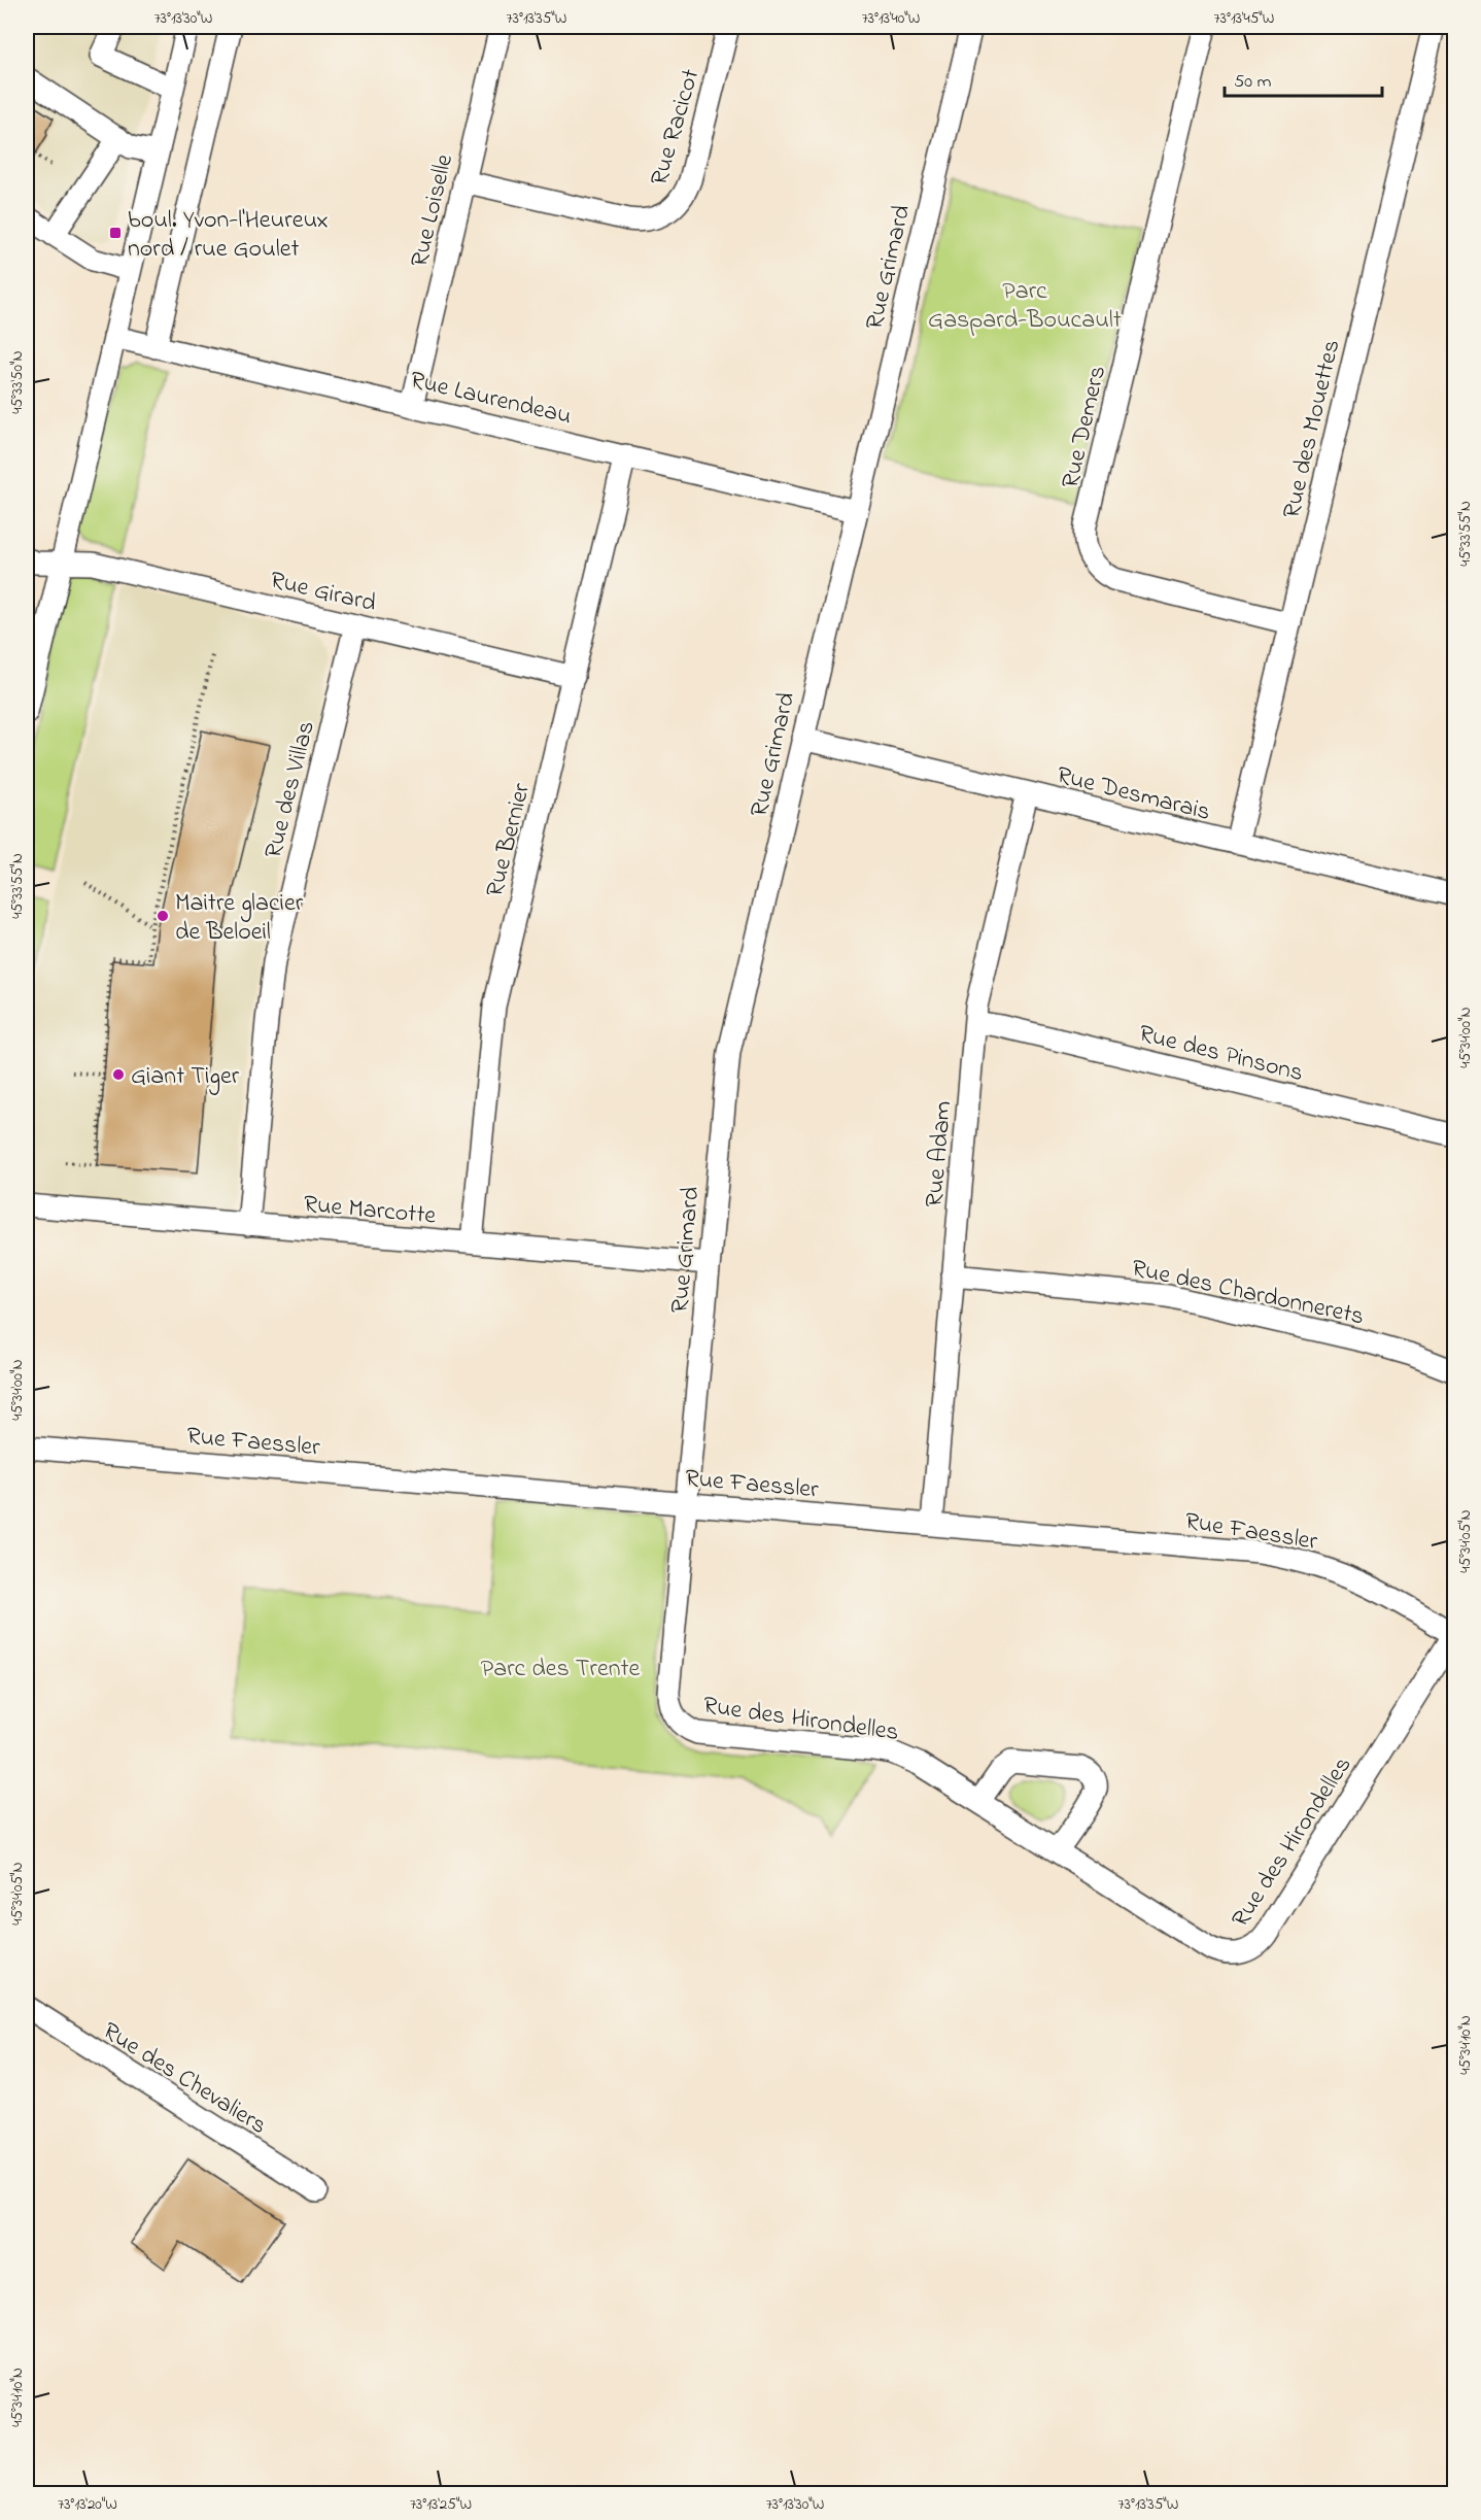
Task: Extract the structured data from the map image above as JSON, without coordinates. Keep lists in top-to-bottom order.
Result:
{
  "streets": {
    "street": [
      "Rue Racicot",
      "Rue Loiselle",
      "Rue Grimard",
      "Rue Laurendeau",
      "Rue Demers",
      "Rue des Mouettes",
      "Rue Girard",
      "Rue des Villas",
      "Rue Desmarais",
      "Rue Bernier",
      "Rue des Pinsons",
      "Rue Adam",
      "Rue Marcotte",
      "Rue des Chardonnerets",
      "Rue Faessler",
      "Rue des Hirondelles",
      "Rue des Chevaliers"
    ]
  },
  "crossings": [
    ["Rue Racicot", "Rue Loiselle"],
    ["Rue Loiselle", "Rue Laurendeau"],
    ["Rue Grimard", "Rue Laurendeau"],
    ["Rue Grimard", "Rue Desmarais"],
    ["Rue Grimard", "Rue Marcotte"],
    ["Rue Grimard", "Rue Faessler"],
    ["Rue Grimard", "Rue des Hirondelles"],
    ["Rue Laurendeau", "Rue Bernier"],
    ["Rue Demers", "Rue des Mouettes"],
    ["Rue des Mouettes", "Rue Desmarais"],
    ["Rue Girard", "Rue des Villas"],
    ["Rue Girard", "Rue Bernier"],
    ["Rue des Villas", "Rue Marcotte"],
    ["Rue Desmarais", "Rue Adam"],
    ["Rue Bernier", "Rue Marcotte"],
    ["Rue des Pinsons", "Rue Adam"],
    ["Rue Adam", "Rue des Chardonnerets"],
    ["Rue Adam", "Rue Faessler"],
    ["Rue Faessler", "Rue des Hirondelles"]
  ],
  "parks": ["Parc Gaspard-Boucault", "Parc des Trente"],
  "places": {
    "transit": ["boul. Yvon-l'Heureux nord / rue Goulet"],
    "other": ["Maitre glacier de Beloeil", "Giant Tiger"]
  },
  "scale_bar": "50 m",
  "coordinates": [
    "73°13'30\"W",
    "73°13'35\"W",
    "73°13'40\"W",
    "73°13'45\"W",
    "45°33'50\"N",
    "45°33'55\"N",
    "45°34'00\"N",
    "45°34'05\"N",
    "45°34'10\"N",
    "73°13'20\"W",
    "73°13'25\"W"
  ]
}
